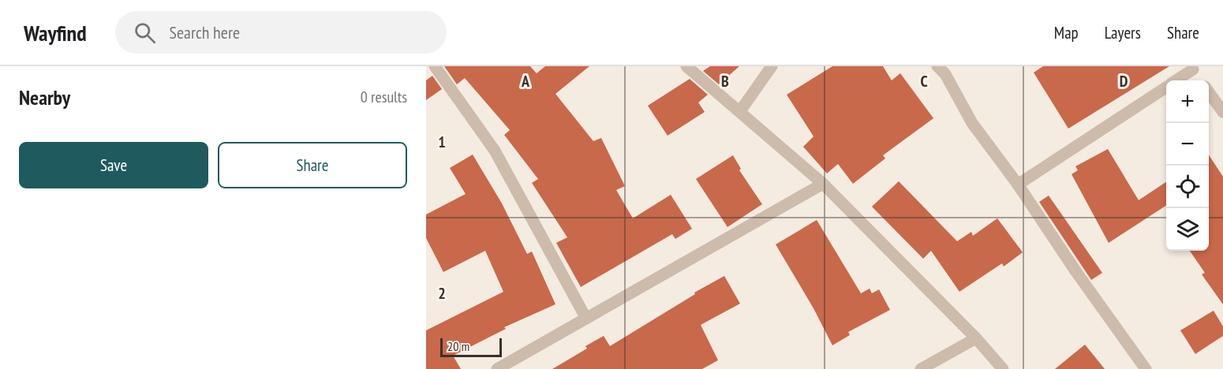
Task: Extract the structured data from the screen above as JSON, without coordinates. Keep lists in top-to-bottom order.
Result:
{
  "scale_bar": "20 m",
  "page": {
    "header": "Wayfind",
    "search": "Search here",
    "nav": ["Map", "Layers", "Share"],
    "heading": ["Nearby", "0 results"],
    "map_buttons": ["+", "−"],
    "buttons": ["Save", "Share"],
    "scale": "20 m"
  },
  "grid": {
    "columns": [
      "A",
      "B",
      "C",
      "D"
    ],
    "rows": ["1", "2"]
  }
}
